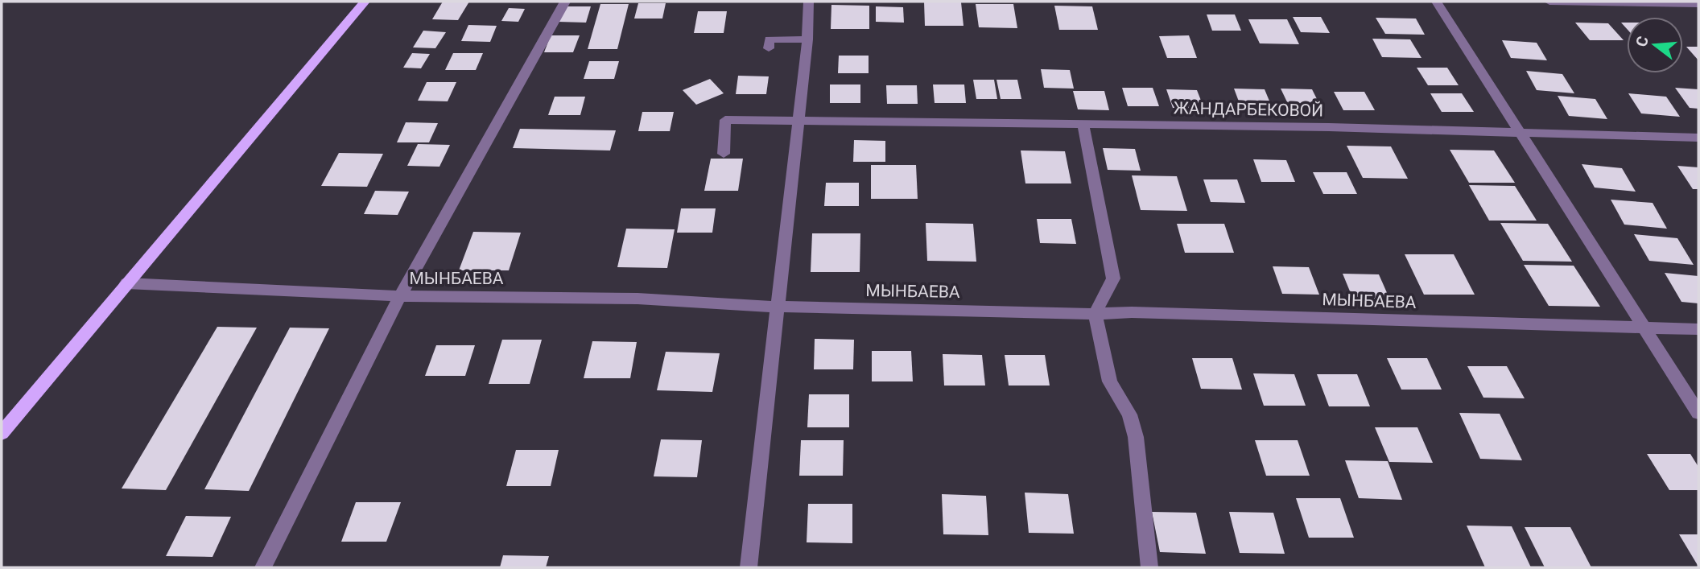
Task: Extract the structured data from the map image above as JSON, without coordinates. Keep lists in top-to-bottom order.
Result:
{
  "streets": {
    "street": ["ЖАНДАРБЕКОВОЙ", "МЫНБАЕВА"]
  },
  "north": "left"
}
